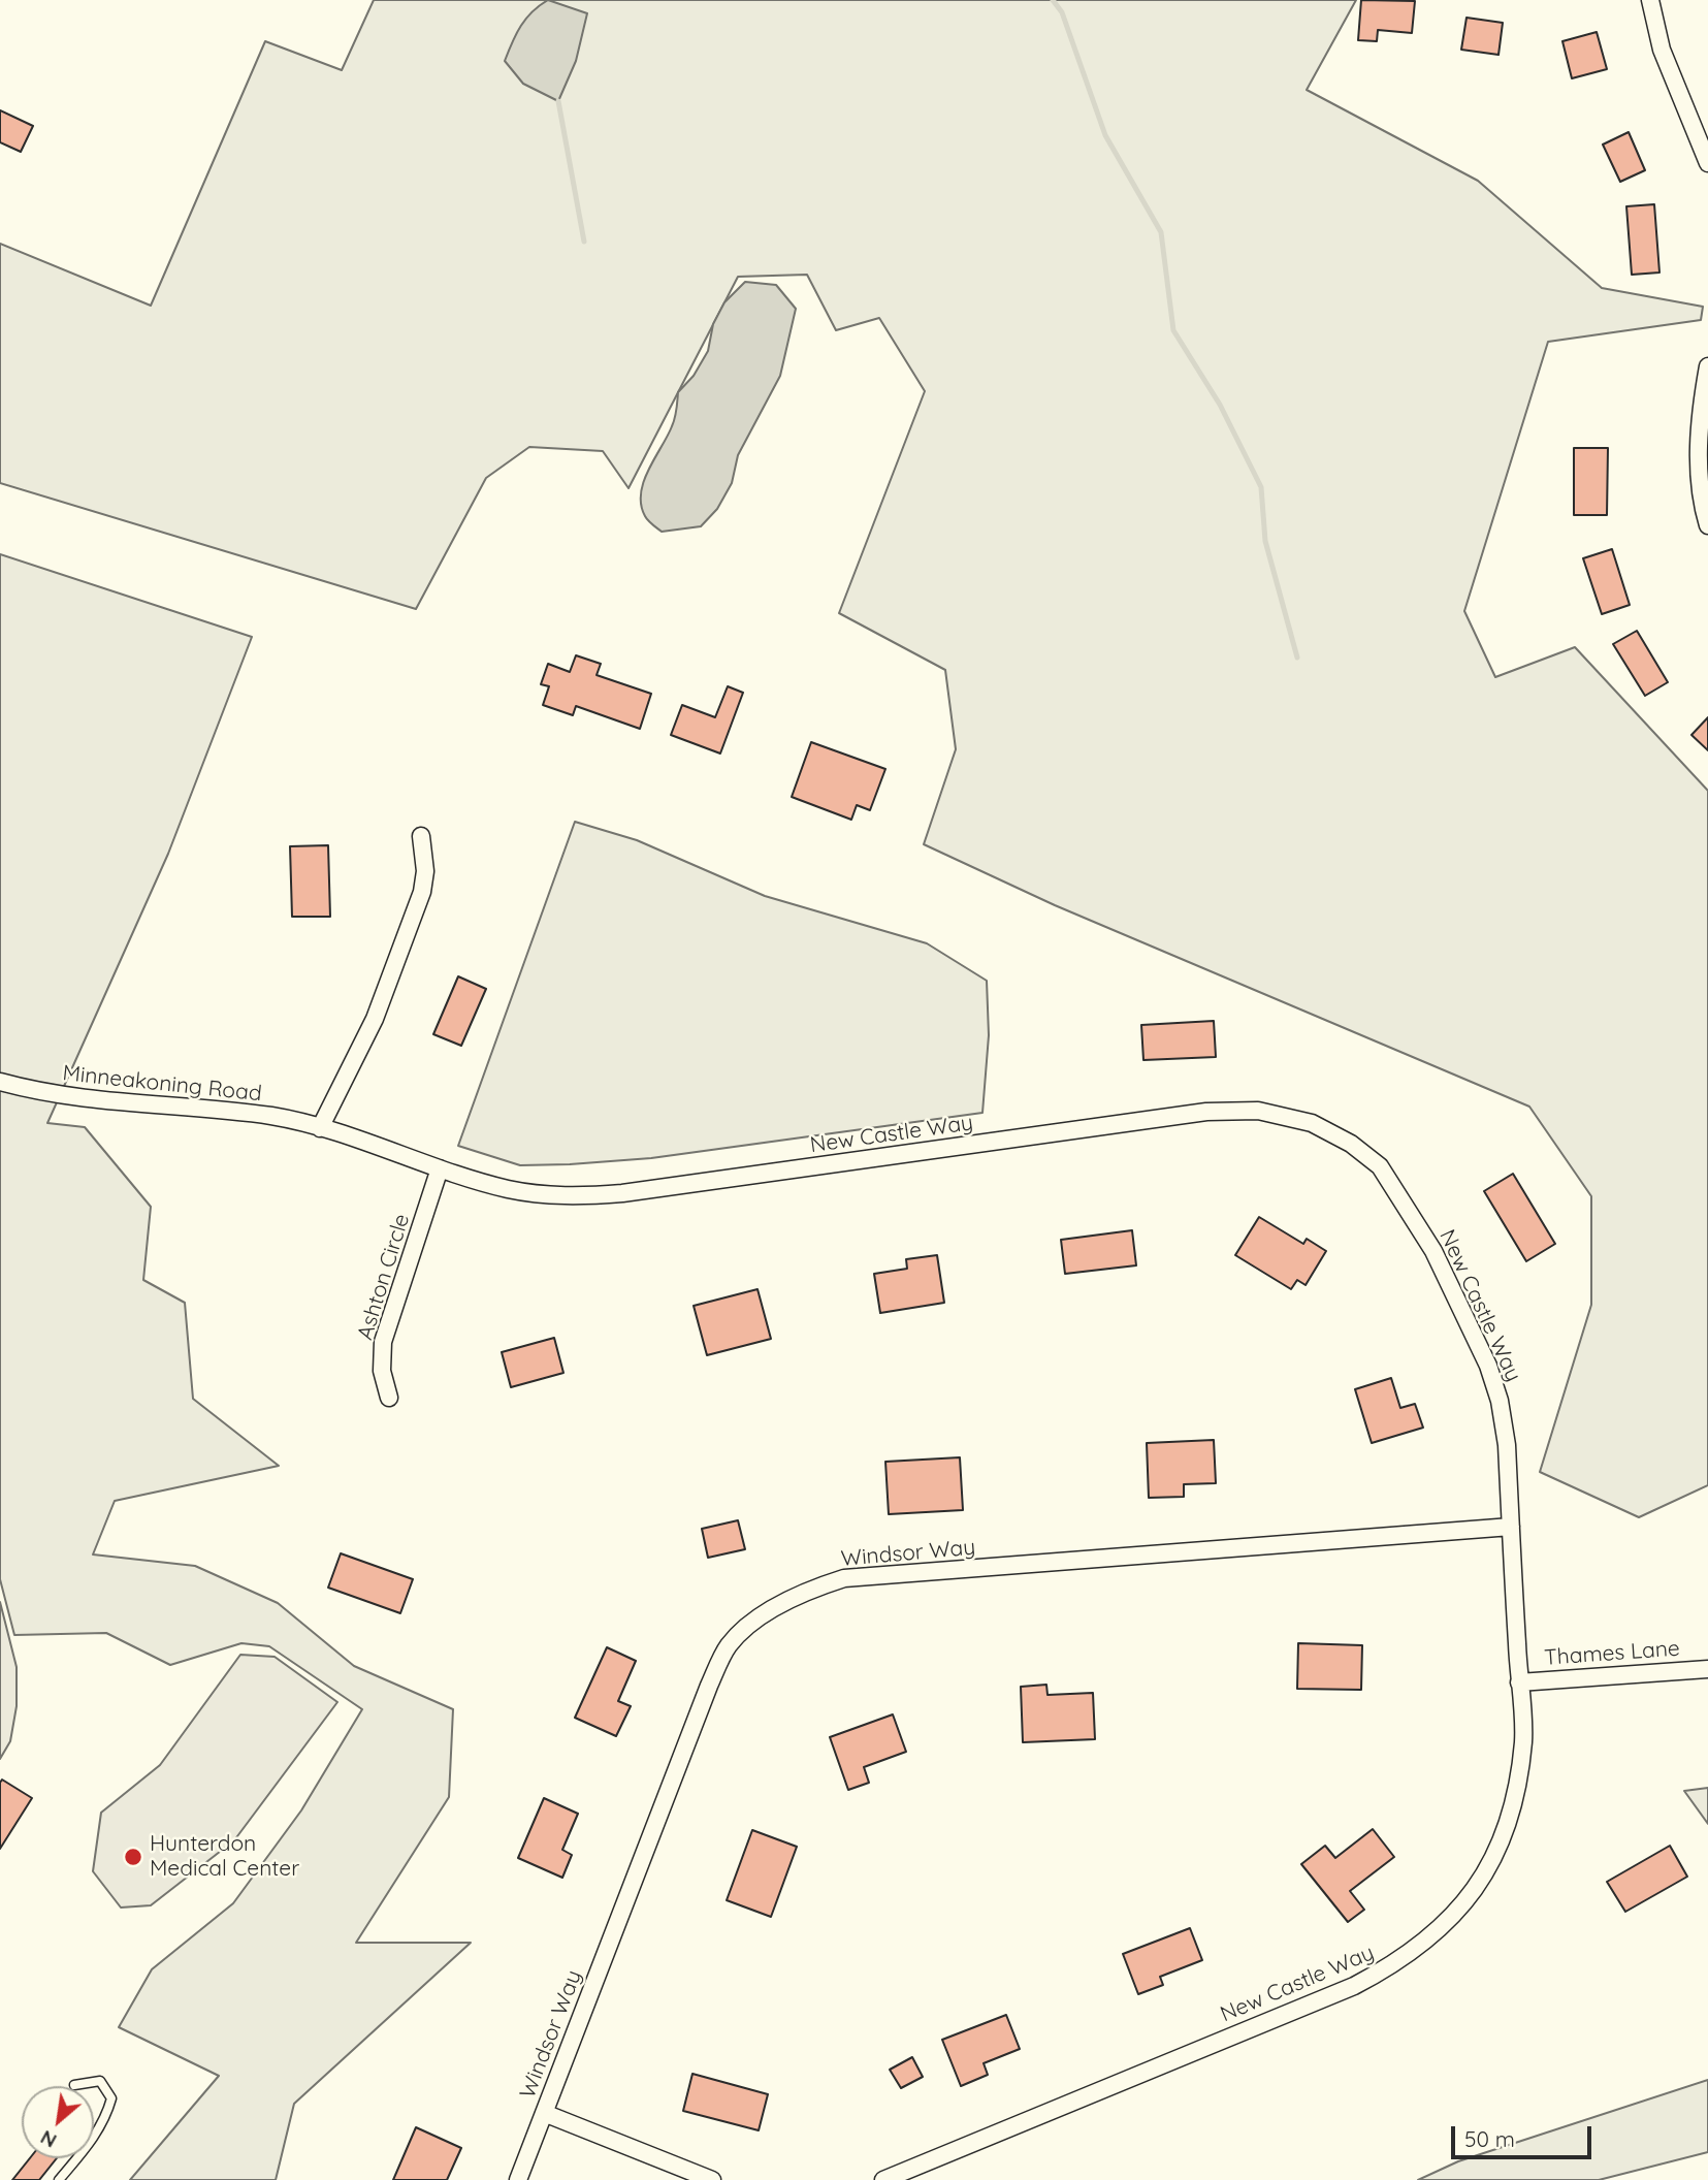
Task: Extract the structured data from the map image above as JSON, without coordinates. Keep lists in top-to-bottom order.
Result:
{
  "streets": {
    "street": [
      "Minneakoning Road",
      "New Castle Way",
      "Ashton Circle",
      "Windsor Way",
      "Thames Lane"
    ]
  },
  "crossings": [
    ["Minneakoning Road", "New Castle Way"],
    ["New Castle Way", "Ashton Circle"],
    ["New Castle Way", "Windsor Way"],
    ["New Castle Way", "Thames Lane"]
  ],
  "places": ["Hunterdon Medical Center"],
  "scale_bar": "50 m",
  "north": "bottom left"
}
